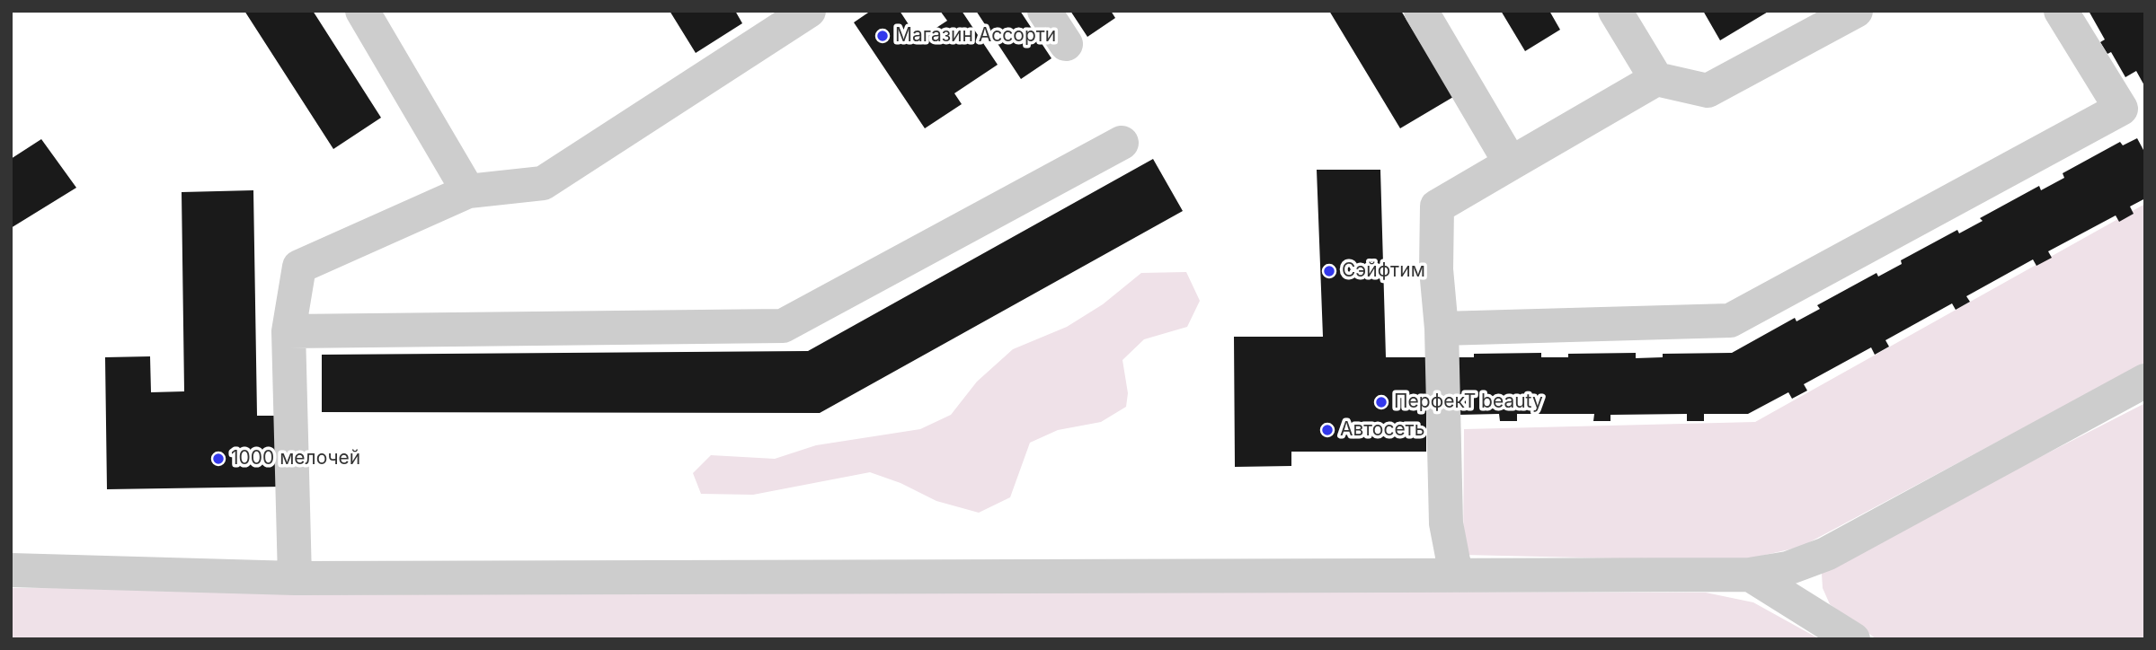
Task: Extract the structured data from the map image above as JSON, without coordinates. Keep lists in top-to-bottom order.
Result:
{
  "places": [
    "Магазин Ассорти",
    "Сэйфтим",
    "ПерфекТ beauty",
    "Автосеть",
    "1000 мелочей"
  ]
}
